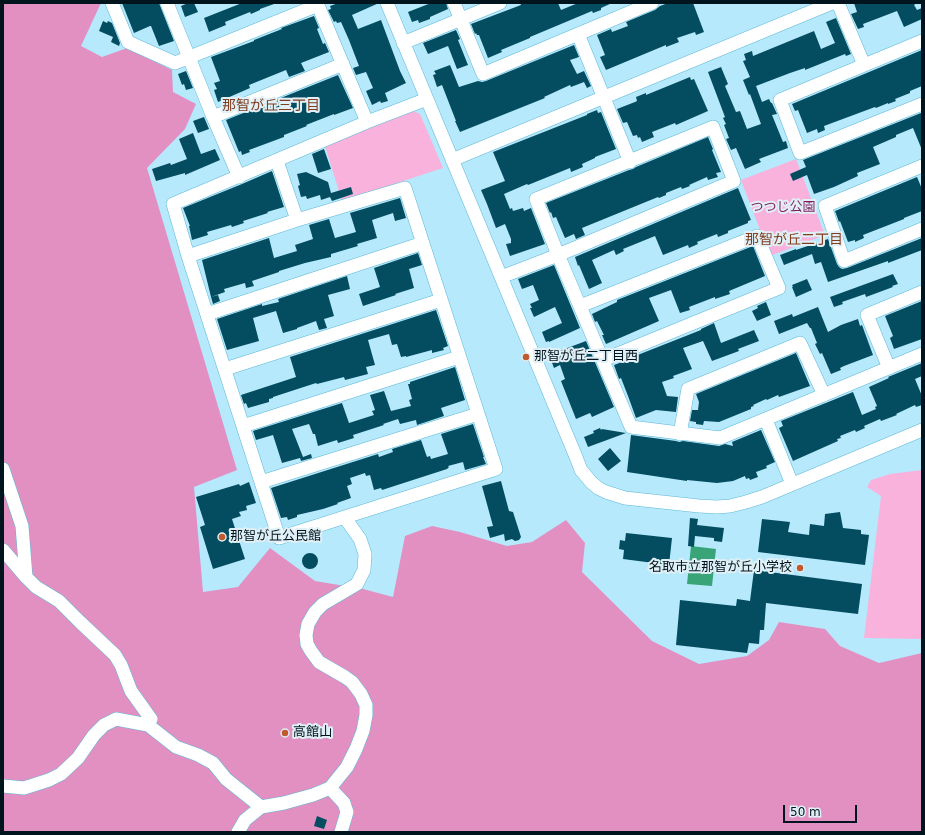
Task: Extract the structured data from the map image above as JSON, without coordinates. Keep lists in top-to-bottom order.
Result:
{
  "districts": ["那智が丘三丁目", "那智が丘二丁目"],
  "parks": ["つつじ公園"],
  "places": [
    "那智が丘二丁目西",
    "那智が丘公民館",
    "名取市立那智が丘小学校",
    "高館山"
  ],
  "scale_bar": "50 m"
}
